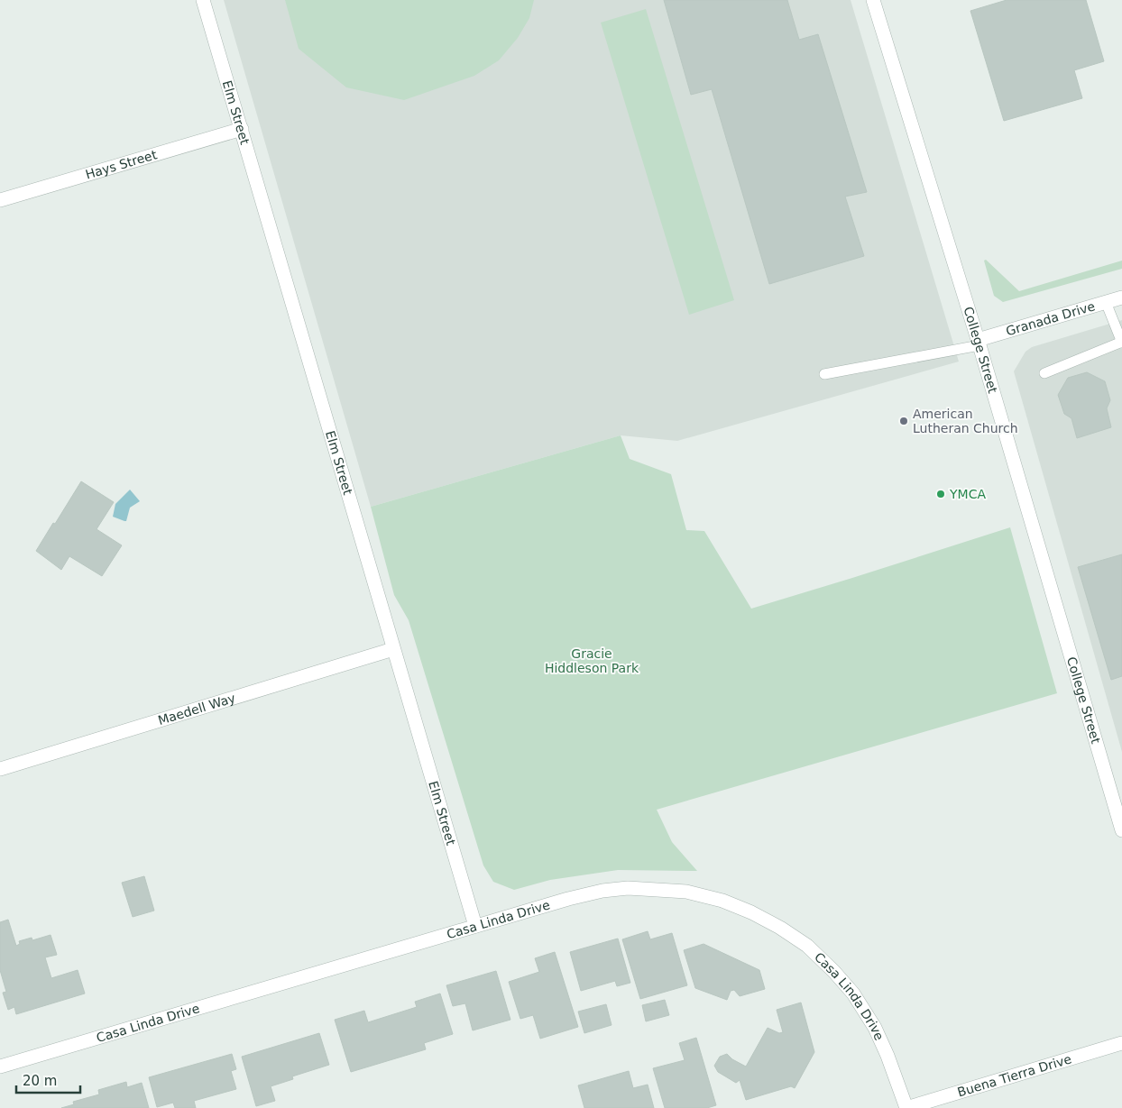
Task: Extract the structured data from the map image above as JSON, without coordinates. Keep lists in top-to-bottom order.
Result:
{
  "streets": {
    "street": [
      "Elm Street",
      "Hays Street",
      "Granada Drive",
      "College Street",
      "Maedell Way",
      "Casa Linda Drive",
      "Buena Tierra Drive"
    ]
  },
  "crossings": [
    ["Elm Street", "Hays Street"],
    ["Elm Street", "Maedell Way"],
    ["Elm Street", "Casa Linda Drive"],
    ["Granada Drive", "College Street"],
    ["Casa Linda Drive", "Buena Tierra Drive"]
  ],
  "parks": ["Gracie Hiddleson Park"],
  "places": ["American Lutheran Church", "YMCA"],
  "scale_bar": "20 m"
}
